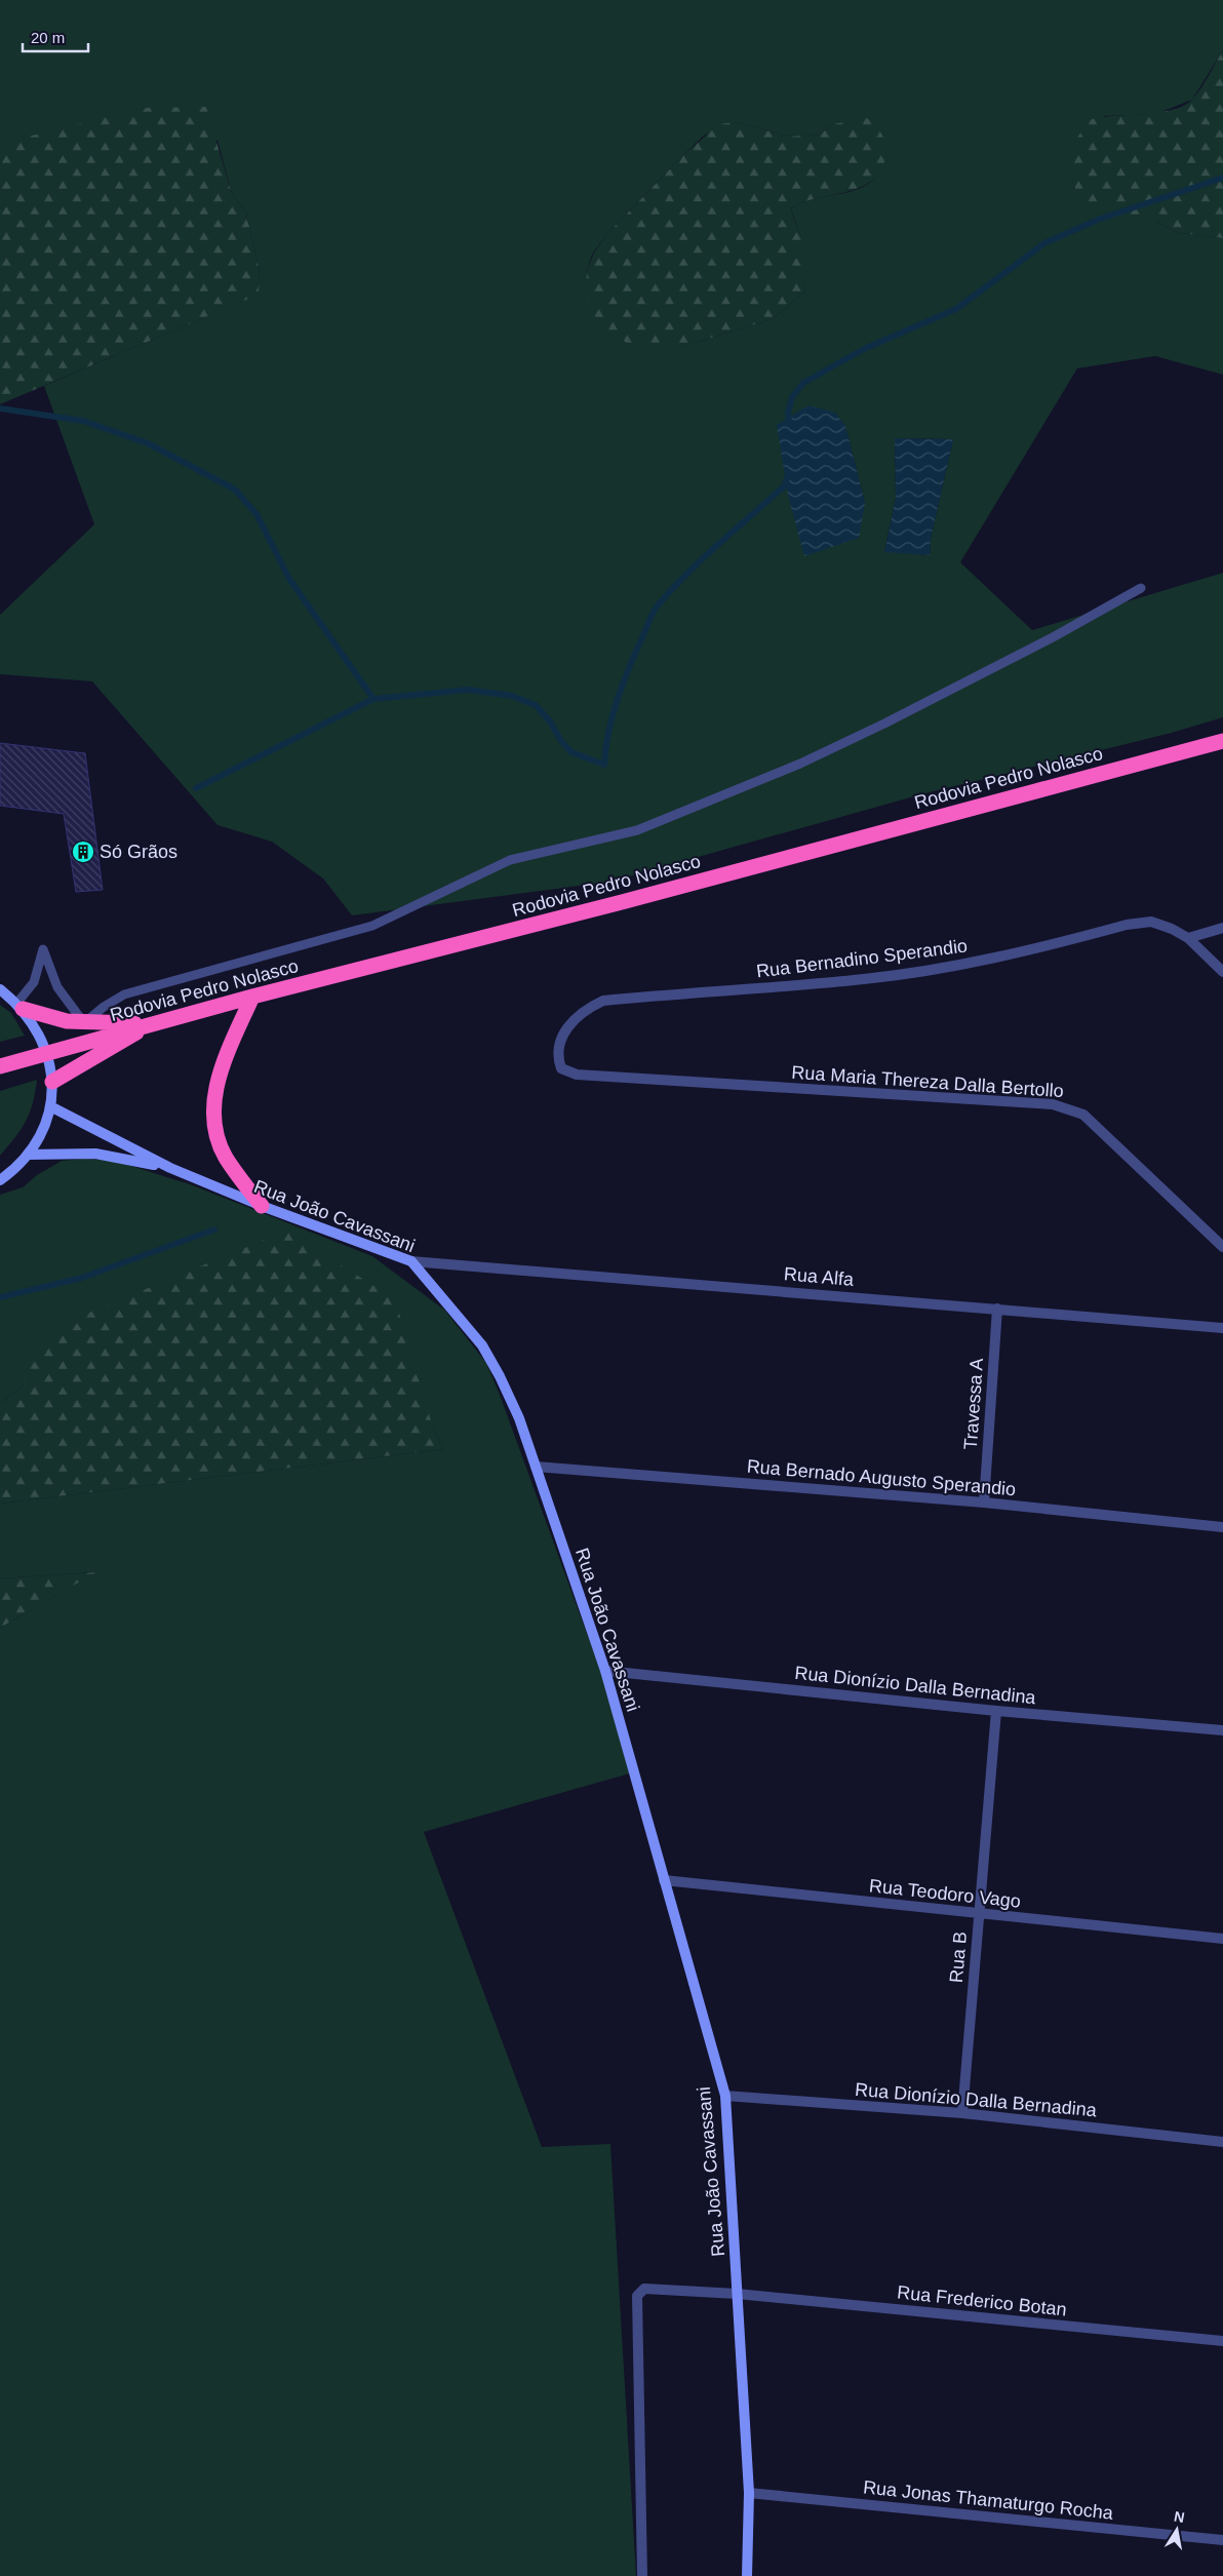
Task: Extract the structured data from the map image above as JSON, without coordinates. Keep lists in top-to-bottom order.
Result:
{
  "streets": {
    "highway": ["Rodovia Pedro Nolasco"],
    "main road": ["Rua João Cavassani"],
    "street": [
      "Rua Bernadino Sperandio",
      "Rua Maria Thereza Dalla Bertollo",
      "Rua Alfa",
      "Travessa A",
      "Rua Bernado Augusto Sperandio",
      "Rua Dionízio Dalla Bernadina",
      "Rua Teodoro Vago",
      "Rua B",
      "Rua Frederico Botan",
      "Rua Jonas Thamaturgo Rocha"
    ]
  },
  "crossings": [
    ["Rua Bernadino Sperandio", "Rua Maria Thereza Dalla Bertollo"],
    ["Rua João Cavassani", "Rua Alfa"],
    ["Rua João Cavassani", "Rua Bernado Augusto Sperandio"],
    ["Rua João Cavassani", "Rua Dionízio Dalla Bernadina"],
    ["Rua João Cavassani", "Rua Teodoro Vago"],
    ["Rua João Cavassani", "Rua Frederico Botan"],
    ["Rua João Cavassani", "Rua Jonas Thamaturgo Rocha"],
    ["Rua Alfa", "Travessa A"],
    ["Travessa A", "Rua Bernado Augusto Sperandio"],
    ["Rua Dionízio Dalla Bernadina", "Rua B"],
    ["Rua Teodoro Vago", "Rua B"]
  ],
  "places": {
    "building": ["Só Grãos"]
  },
  "scale_bar": "20 m",
  "north": "top"
}
